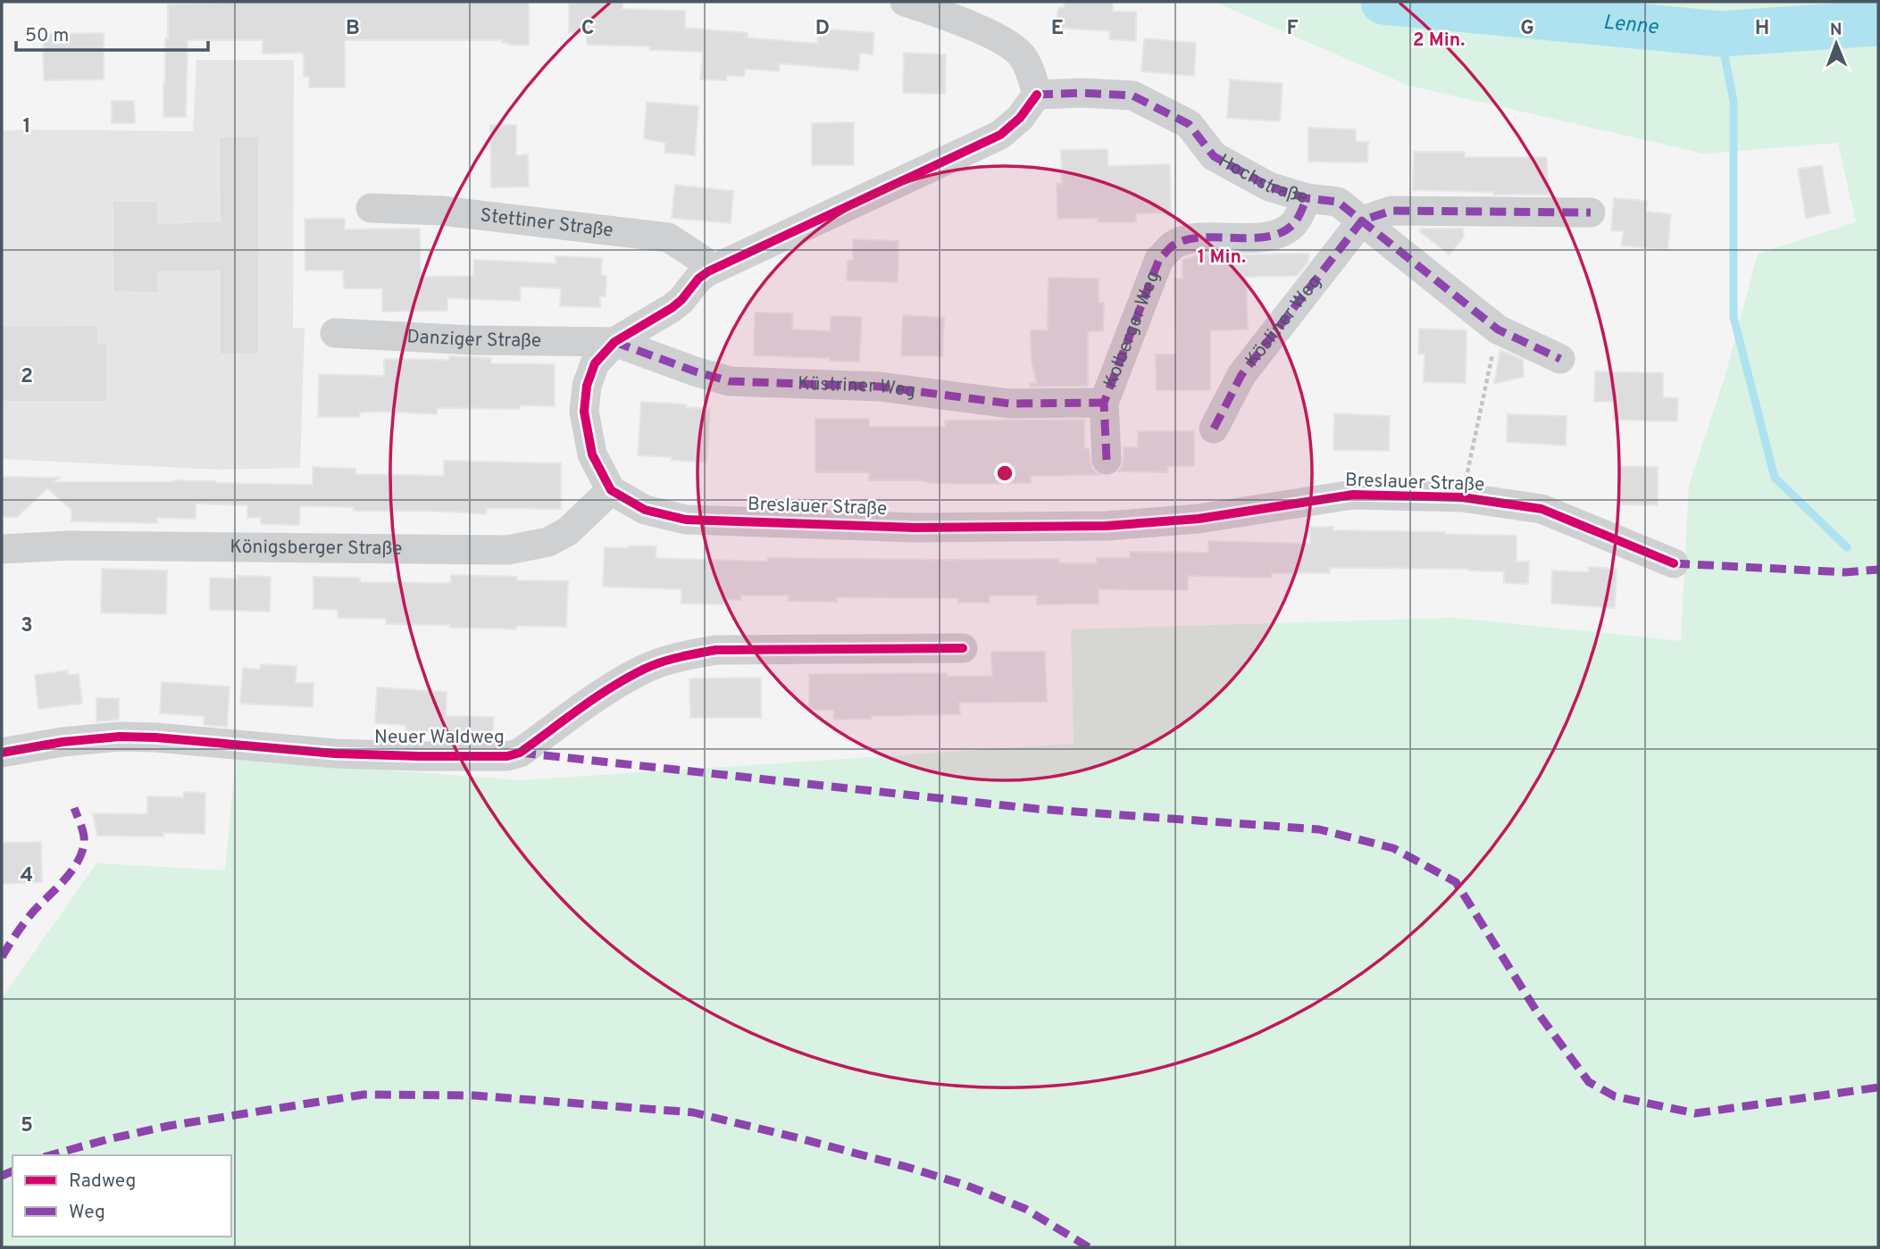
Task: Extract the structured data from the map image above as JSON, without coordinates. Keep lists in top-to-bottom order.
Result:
{
  "streets": {
    "street": [
      "Hochstraße",
      "Stettiner Straße",
      "Kösliner Weg",
      "Kolberger Weg",
      "Danziger Straße",
      "Küstriner Weg",
      "Breslauer Straße",
      "Königsberger Straße",
      "Neuer Waldweg"
    ]
  },
  "crossings": [
    ["Hochstraße", "Kösliner Weg"],
    ["Hochstraße", "Kolberger Weg"],
    ["Kolberger Weg", "Küstriner Weg"],
    ["Danziger Straße", "Küstriner Weg"],
    ["Breslauer Straße", "Königsberger Straße"]
  ],
  "water": ["Lenne"],
  "legend": ["Radweg", "Weg"],
  "scale_bar": "50 m",
  "north": "top",
  "grid": {
    "columns": [
      "B",
      "C",
      "D",
      "E",
      "F",
      "G",
      "H"
    ],
    "rows": [
      "1",
      "2",
      "3",
      "4",
      "5"
    ]
  },
  "rings": ["2 Min.", "1 Min."]
}
